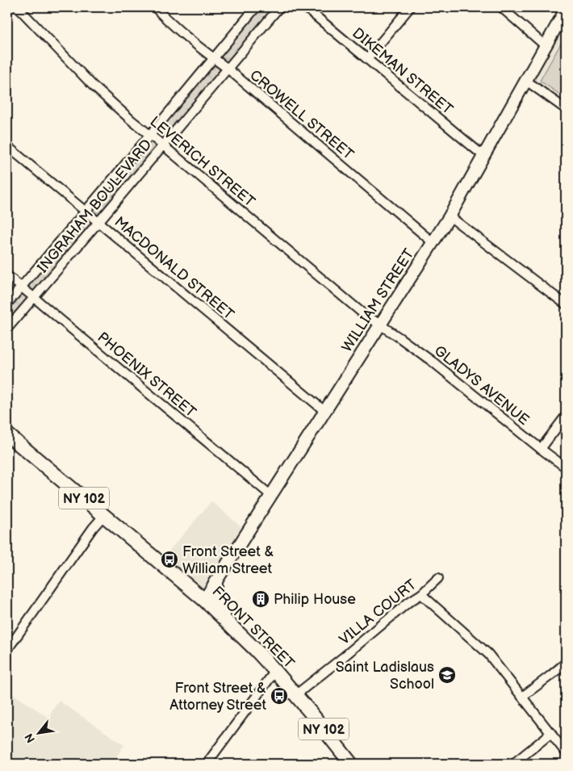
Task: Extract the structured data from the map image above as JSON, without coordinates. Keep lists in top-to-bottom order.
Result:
{
  "streets": {
    "main road": ["NY 102", "FRONT STREET"],
    "street": [
      "DIKEMAN STREET",
      "CROWELL STREET",
      "LEVERICH STREET",
      "INGRAHAM BOULEVARD",
      "MACDONALD STREET",
      "WILLIAM STREET",
      "PHOENIX STREET",
      "GLADYS AVENUE",
      "VILLA COURT"
    ]
  },
  "crossings": [
    ["DIKEMAN STREET", "WILLIAM STREET"],
    ["CROWELL STREET", "INGRAHAM BOULEVARD"],
    ["CROWELL STREET", "WILLIAM STREET"],
    ["LEVERICH STREET", "INGRAHAM BOULEVARD"],
    ["LEVERICH STREET", "WILLIAM STREET"],
    ["LEVERICH STREET", "GLADYS AVENUE"],
    ["INGRAHAM BOULEVARD", "MACDONALD STREET"],
    ["INGRAHAM BOULEVARD", "PHOENIX STREET"],
    ["MACDONALD STREET", "WILLIAM STREET"],
    ["WILLIAM STREET", "PHOENIX STREET"],
    ["WILLIAM STREET", "GLADYS AVENUE"],
    ["WILLIAM STREET", "FRONT STREET"],
    ["VILLA COURT", "FRONT STREET"]
  ],
  "places": {
    "bus stop": ["Front Street & William Street", "Front Street & Attorney Street"],
    "building": ["Philip House"],
    "school or university": ["Saint Ladislaus School"]
  },
  "north": "bottom left"
}
